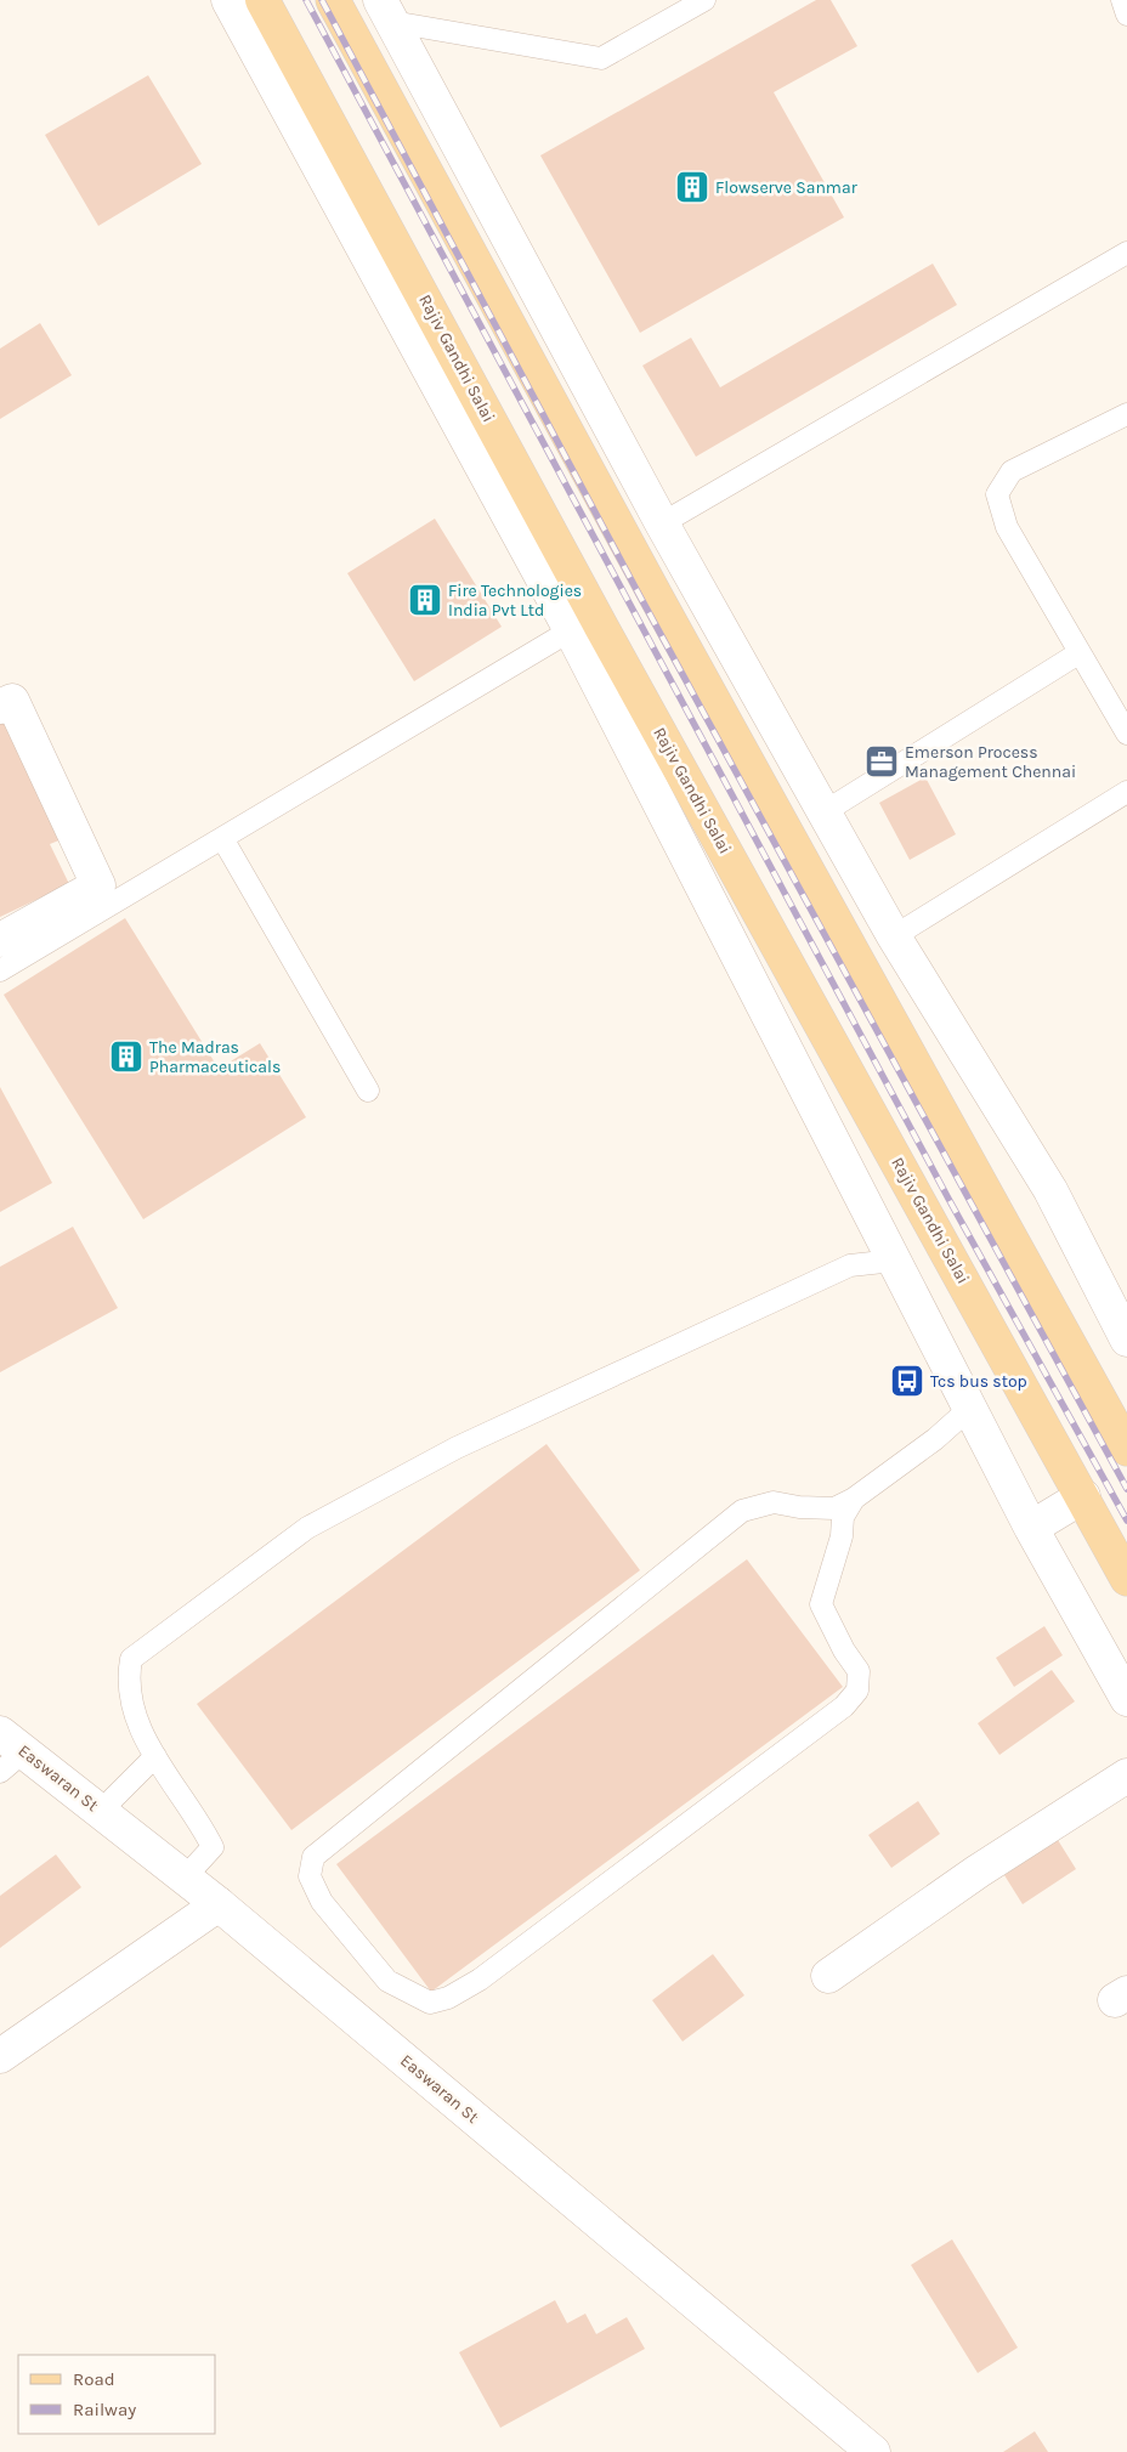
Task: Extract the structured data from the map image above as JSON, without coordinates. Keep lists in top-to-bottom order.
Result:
{
  "streets": {
    "main road": ["Rajiv Gandhi Salai"],
    "street": ["Easwaran St"]
  },
  "places": {
    "building": ["Flowserve Sanmar", "Fire Technologies India Pvt Ltd", "The Madras Pharmaceuticals"],
    "office": ["Emerson Process Management Chennai"],
    "bus stop": ["Tcs bus stop"]
  },
  "legend": ["Road", "Railway"]
}
